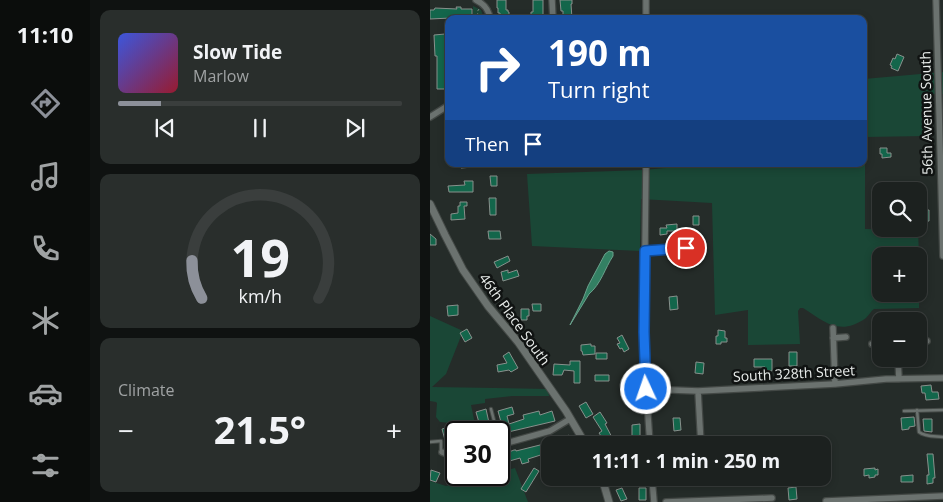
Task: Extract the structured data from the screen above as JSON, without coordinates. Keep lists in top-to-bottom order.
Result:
{
  "streets": {
    "street": ["56th Avenue South", "46th Place South", "South 328th Street"]
  },
  "page": {
    "tabs": "11:10",
    "turn": ["190 m", "Turn right"],
    "song": ["Slow Tide", "Marlow"],
    "then": "Then",
    "map_buttons": ["+", "−"],
    "tile": "Climate",
    "heat": ["−", "21.5°", "+"],
    "limit": "30",
    "trip": "11:11 · 1 min · 250 m",
    "gauge": ["19", "km/h"]
  }
}
